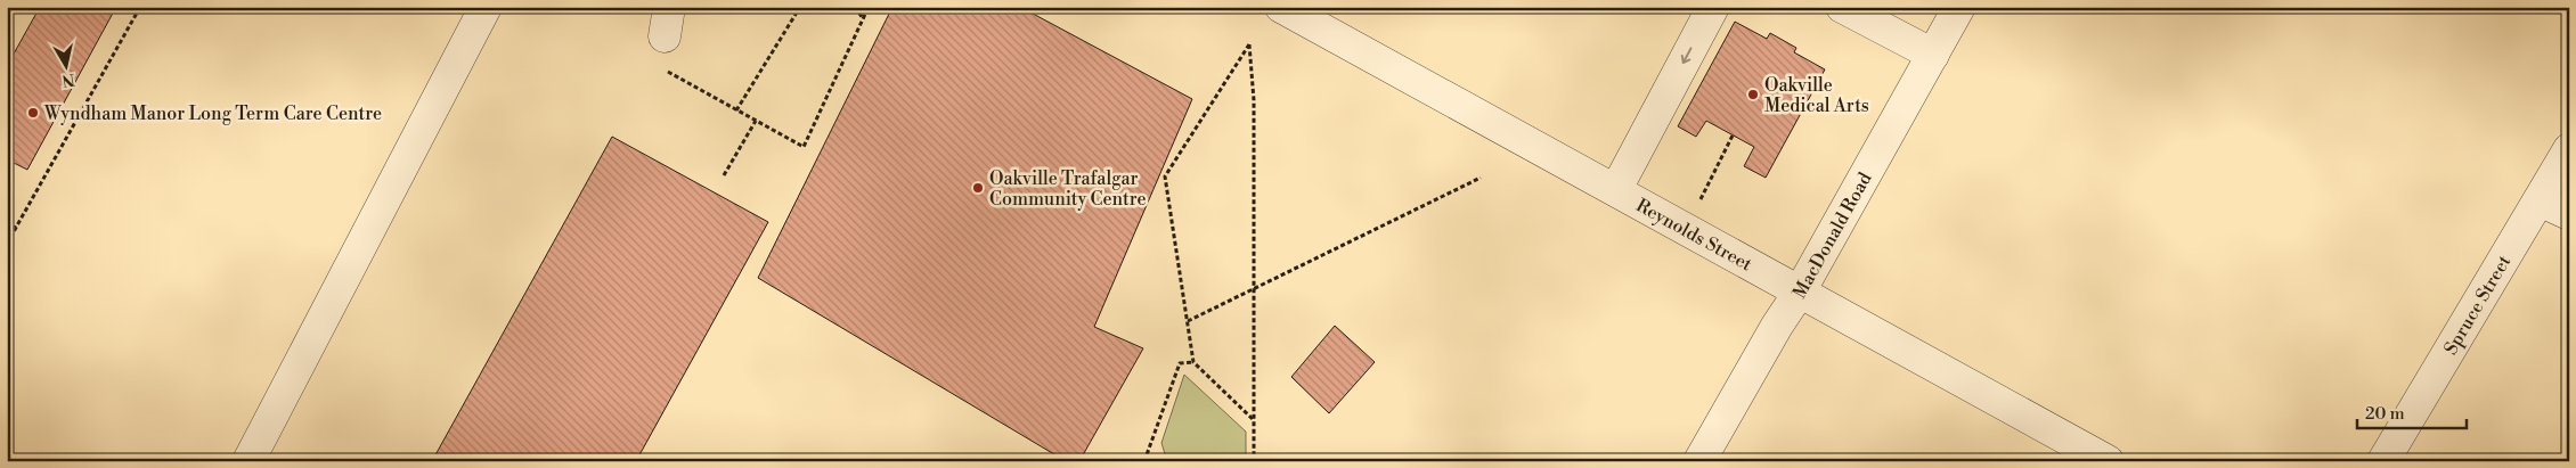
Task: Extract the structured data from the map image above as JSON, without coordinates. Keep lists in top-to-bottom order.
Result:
{
  "streets": {
    "street": ["Reynolds Street", "MacDonald Road", "Spruce Street"]
  },
  "crossings": [
    ["Reynolds Street", "MacDonald Road"]
  ],
  "places": ["Oakville Medical Arts", "Wyndham Manor Long Term Care Centre", "Oakville Trafalgar Community Centre"],
  "scale_bar": "20 m",
  "north": "bottom"
}
